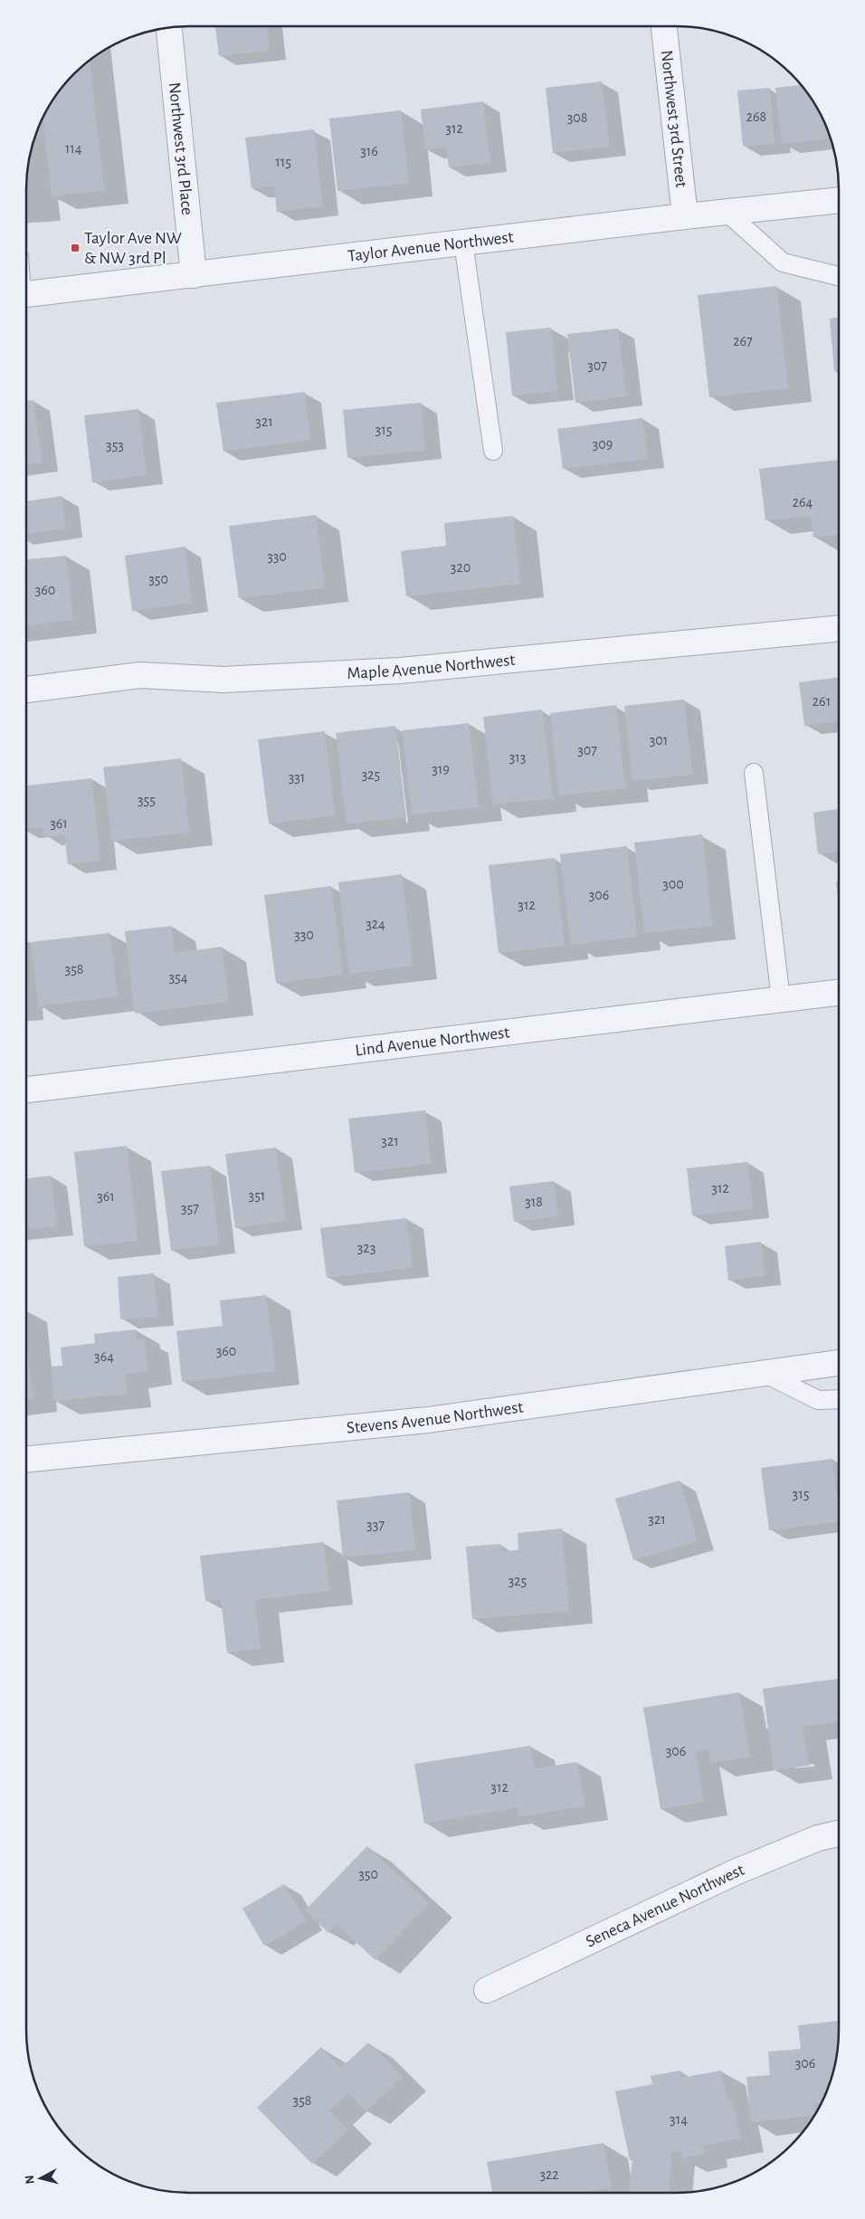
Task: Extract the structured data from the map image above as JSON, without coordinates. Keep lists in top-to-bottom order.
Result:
{
  "streets": {
    "street": [
      "Northwest 3rd Street",
      "Northwest 3rd Place",
      "Taylor Avenue Northwest",
      "Maple Avenue Northwest",
      "Lind Avenue Northwest",
      "Stevens Avenue Northwest",
      "Seneca Avenue Northwest"
    ]
  },
  "crossings": [
    ["Northwest 3rd Street", "Taylor Avenue Northwest"],
    ["Northwest 3rd Place", "Taylor Avenue Northwest"]
  ],
  "places": {
    "transit": ["Taylor Ave NW & NW 3rd Pl"]
  },
  "house_numbers": [
    "268",
    "308",
    "312",
    "114",
    "316",
    "115",
    "267",
    "307",
    "321",
    "315",
    "309",
    "353",
    "264",
    "330",
    "320",
    "350",
    "360",
    "261",
    "301",
    "307",
    "313",
    "319",
    "325",
    "331",
    "355",
    "361",
    "300",
    "306",
    "312",
    "324",
    "330",
    "358",
    "354",
    "321",
    "312",
    "351",
    "361",
    "318",
    "357",
    "323",
    "360",
    "364",
    "315",
    "321",
    "337",
    "325",
    "306",
    "312",
    "350",
    "306",
    "358",
    "314",
    "322"
  ],
  "north": "left"
}
